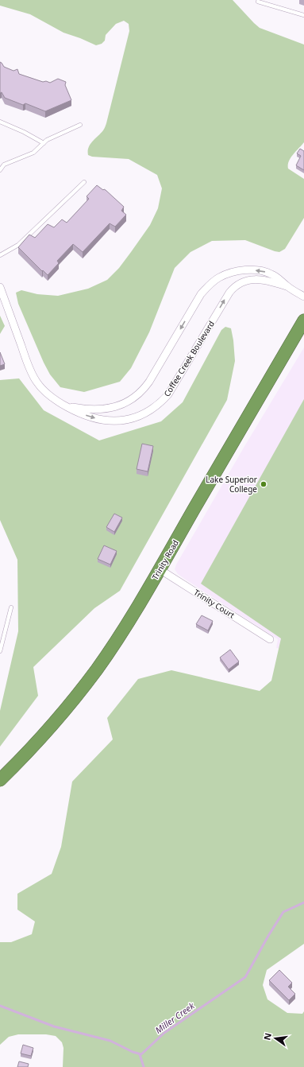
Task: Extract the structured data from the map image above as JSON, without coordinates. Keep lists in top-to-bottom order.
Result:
{
  "streets": {
    "highway": ["Trinity Road"],
    "street": ["Coffee Creek Boulevard", "Trinity Court"]
  },
  "crossings": [
    ["Trinity Road", "Trinity Court"]
  ],
  "water": ["Miller Creek"],
  "places": ["Lake Superior College"],
  "north": "left"
}
